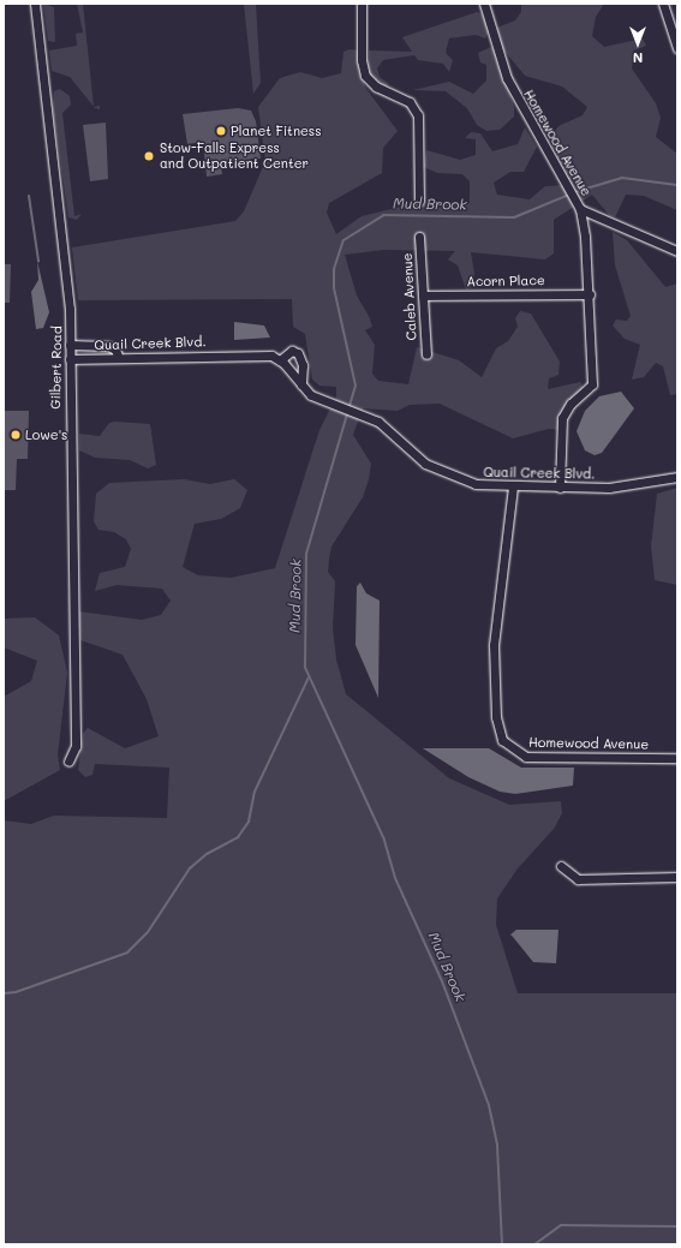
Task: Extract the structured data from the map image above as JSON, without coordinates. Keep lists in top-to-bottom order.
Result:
{
  "streets": {
    "street": [
      "Homewood Avenue",
      "Acorn Place",
      "Caleb Avenue",
      "Quail Creek Blvd.",
      "Gilbert Road"
    ]
  },
  "crossings": [
    ["Homewood Avenue", "Acorn Place"],
    ["Homewood Avenue", "Quail Creek Blvd."],
    ["Acorn Place", "Caleb Avenue"],
    ["Quail Creek Blvd.", "Gilbert Road"]
  ],
  "water": ["Mud Brook"],
  "places": ["Planet Fitness", "Stow-Falls Express and Outpatient Center", "Lowe's"],
  "north": "bottom"
}
